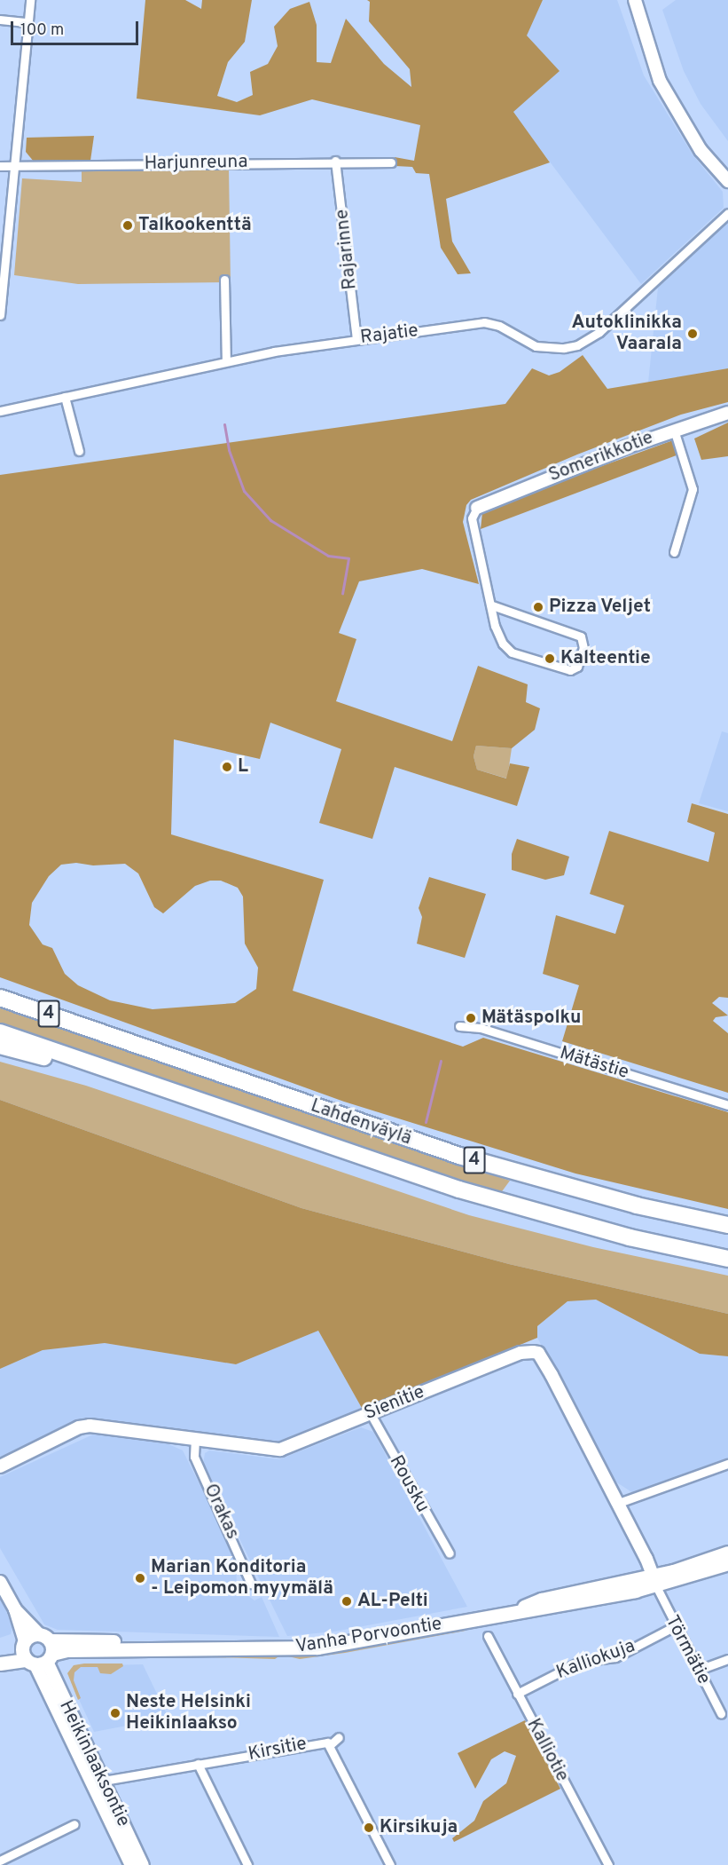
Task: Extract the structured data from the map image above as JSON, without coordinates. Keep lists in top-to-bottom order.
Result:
{
  "streets": {
    "highway": ["4", "Lahdenväylä"],
    "main road": ["Vanha Porvoontie"],
    "street": [
      "Harjunreuna",
      "Rajarinne",
      "Rajatie",
      "Somerikkotie",
      "Mätästie",
      "Sienitie",
      "Rousku",
      "Orakas",
      "Törmätie",
      "Kalliokuja",
      "Kirsitie",
      "Kalliotie",
      "Heikinlaaksontie"
    ]
  },
  "crossings": [
    ["Harjunreuna", "Rajarinne"],
    ["Rajarinne", "Rajatie"],
    ["Sienitie", "Rousku"],
    ["Sienitie", "Orakas"],
    ["Sienitie", "Vanha Porvoontie"],
    ["Sienitie", "Törmätie"],
    ["Vanha Porvoontie", "Törmätie"],
    ["Vanha Porvoontie", "Heikinlaaksontie"],
    ["Törmätie", "Kalliokuja"],
    ["Kalliokuja", "Kalliotie"],
    ["Kirsitie", "Heikinlaaksontie"]
  ],
  "places": [
    "Talkookenttä",
    "Autoklinikka Vaarala",
    "Pizza Veljet",
    "Kalteentie",
    "L",
    "Mätäspolku",
    "Marian Konditoria - Leipomon myymälä",
    "AL-Pelti",
    "Neste Helsinki Heikinlaakso",
    "Kirsikuja"
  ],
  "scale_bar": "100 m"
}
